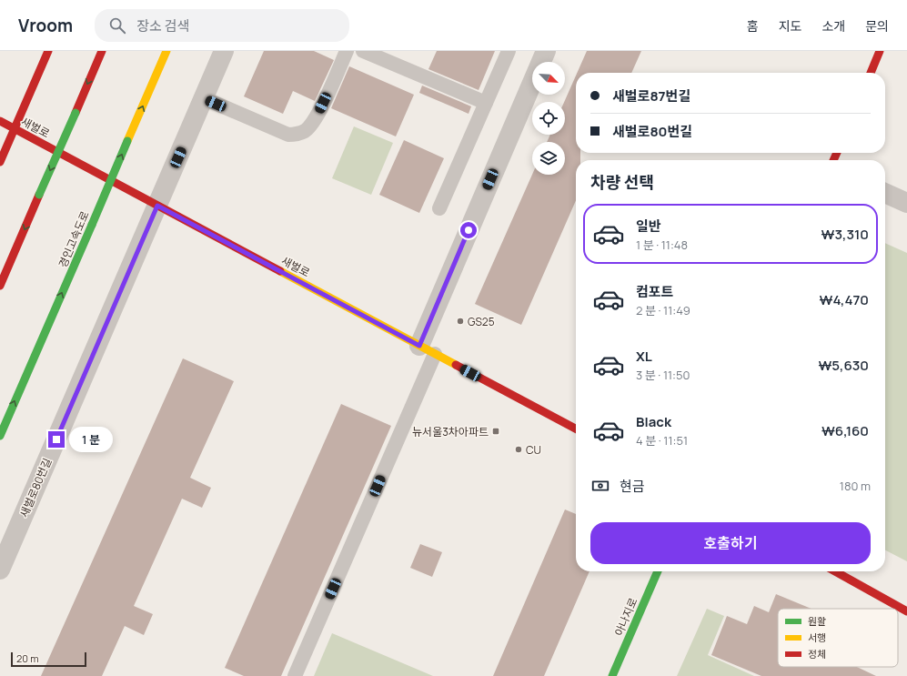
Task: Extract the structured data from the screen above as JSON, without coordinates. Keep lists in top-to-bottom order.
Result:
{
  "streets": {
    "main road": ["새벌로", "경인고속도로", "아나지로"],
    "street": ["새벌로80번길"]
  },
  "crossings": [
    ["새벌로", "새벌로80번길"]
  ],
  "places": {
    "other": ["GS25", "CU"],
    "transit": ["뉴서울3차아파트"]
  },
  "legend": ["원활", "서행", "정체"],
  "scale_bar": "20 m",
  "north": "bottom right",
  "page": {
    "header": "Vroom",
    "search": "장소 검색",
    "nav": [
      "홈",
      "지도",
      "소개",
      "문의"
    ],
    "banner": ["새벌로87번길", "새벌로80번길"],
    "heading": "차량 선택",
    "list": [
      {
        "name": "일반",
        "note": "1 분 · 11:48",
        "value": "₩3,310"
      },
      {
        "name": "컴포트",
        "note": "2 분 · 11:49",
        "value": "₩4,470"
      },
      {
        "name": "XL",
        "note": "3 분 · 11:50",
        "value": "₩5,630"
      },
      {
        "name": "Black",
        "note": "4 분 · 11:51",
        "value": "₩6,160"
      }
    ],
    "bubble": "1 분",
    "pay": ["현금", "180 m"],
    "buttons": "호출하기",
    "scale": "20 m"
  }
}
